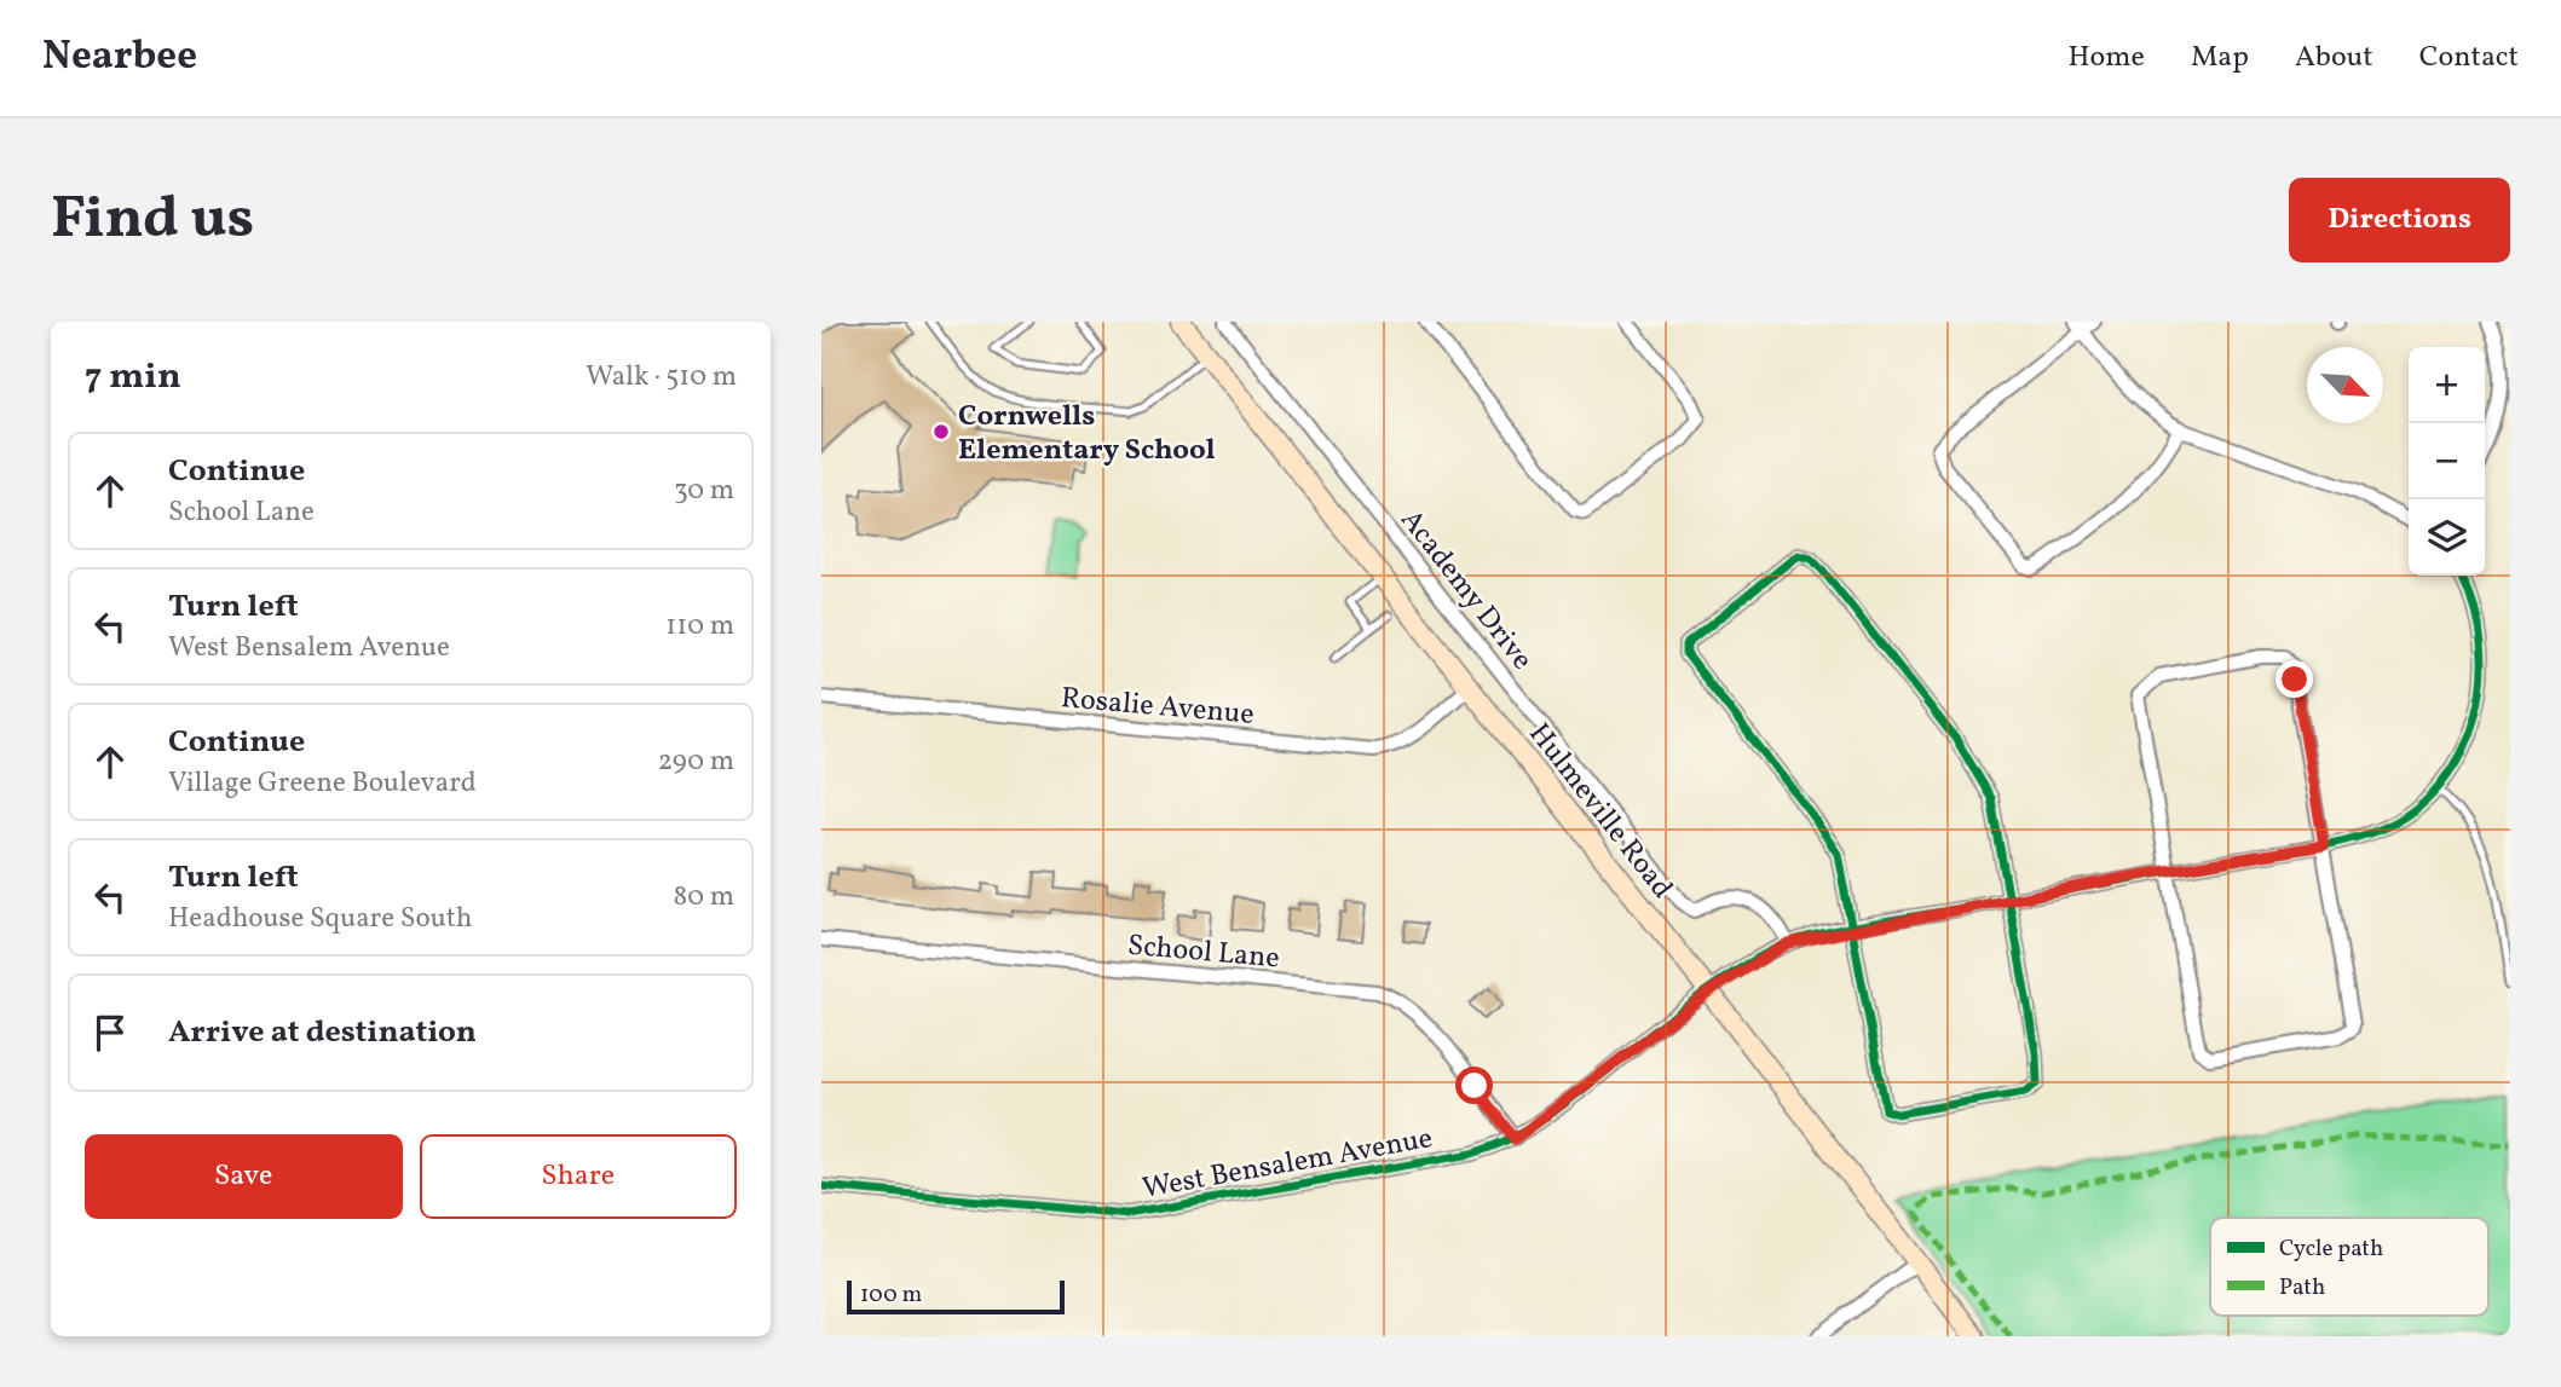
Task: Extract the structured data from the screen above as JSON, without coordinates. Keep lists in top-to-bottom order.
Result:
{
  "streets": {
    "main road": ["Hulmeville Road"],
    "street": [
      "Academy Drive",
      "Rosalie Avenue",
      "School Lane",
      "West Bensalem Avenue"
    ]
  },
  "crossings": [
    ["Academy Drive", "West Bensalem Avenue"],
    ["Rosalie Avenue", "Hulmeville Road"],
    ["Hulmeville Road", "West Bensalem Avenue"],
    ["School Lane", "West Bensalem Avenue"]
  ],
  "places": ["Cornwells Elementary School"],
  "legend": ["Cycle path", "Path"],
  "scale_bar": "100 m",
  "north": "bottom right",
  "page": {
    "header": "Nearbee",
    "nav": [
      "Home",
      "Map",
      "About",
      "Contact"
    ],
    "buttons": [
      "Directions",
      ["Save", "Share"]
    ],
    "title": "Find us",
    "heading": ["7 min", "Walk · 510 m"],
    "map_buttons": ["+", "−"],
    "list": [
      ["Continue", "School Lane", "30 m"],
      ["Turn left", "West Bensalem Avenue", "110 m"],
      ["Continue", "Village Greene Boulevard", "290 m"],
      ["Turn left", "Headhouse Square South", "80 m"],
      "Arrive at destination"
    ],
    "scale": "100 m"
  }
}
